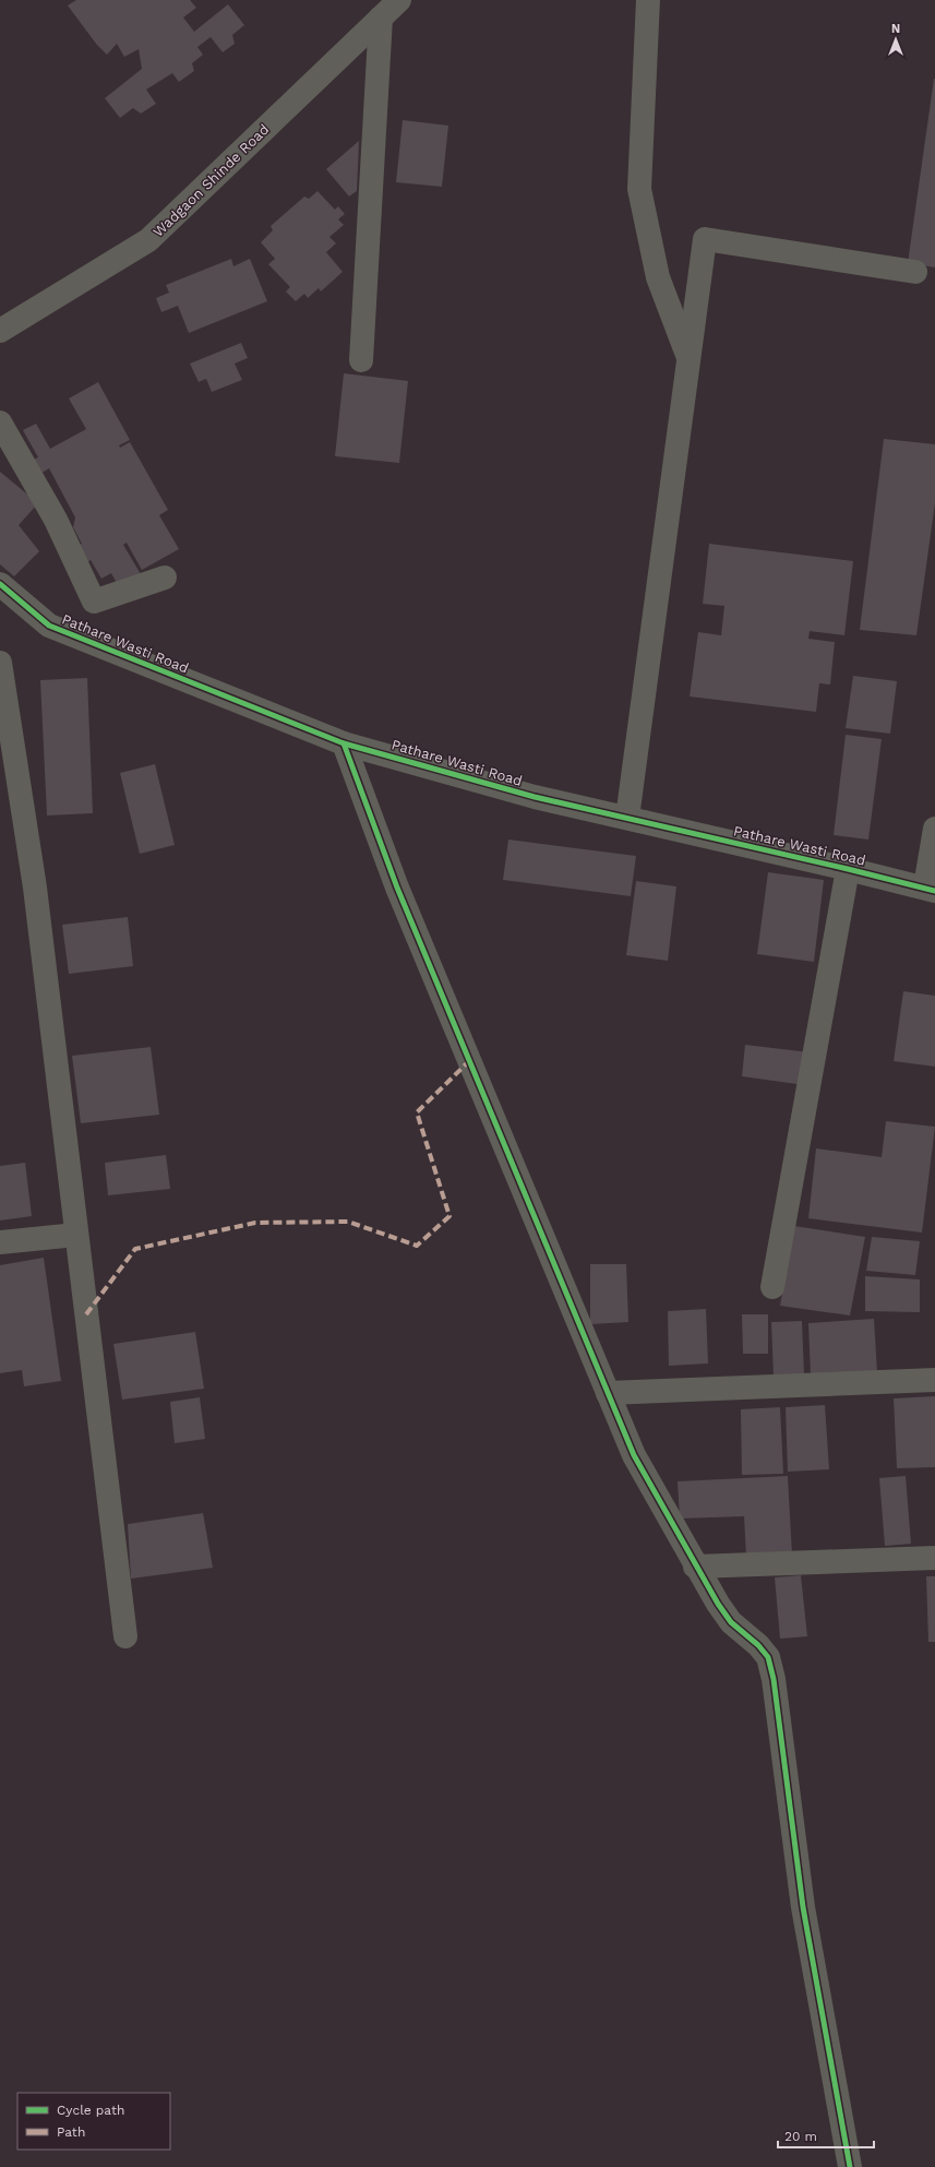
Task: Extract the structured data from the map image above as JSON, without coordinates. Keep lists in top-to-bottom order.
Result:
{
  "streets": {
    "street": ["Wadgaon Shinde Road", "Pathare Wasti Road"]
  },
  "legend": ["Cycle path", "Path"],
  "scale_bar": "20 m",
  "north": "top"
}
